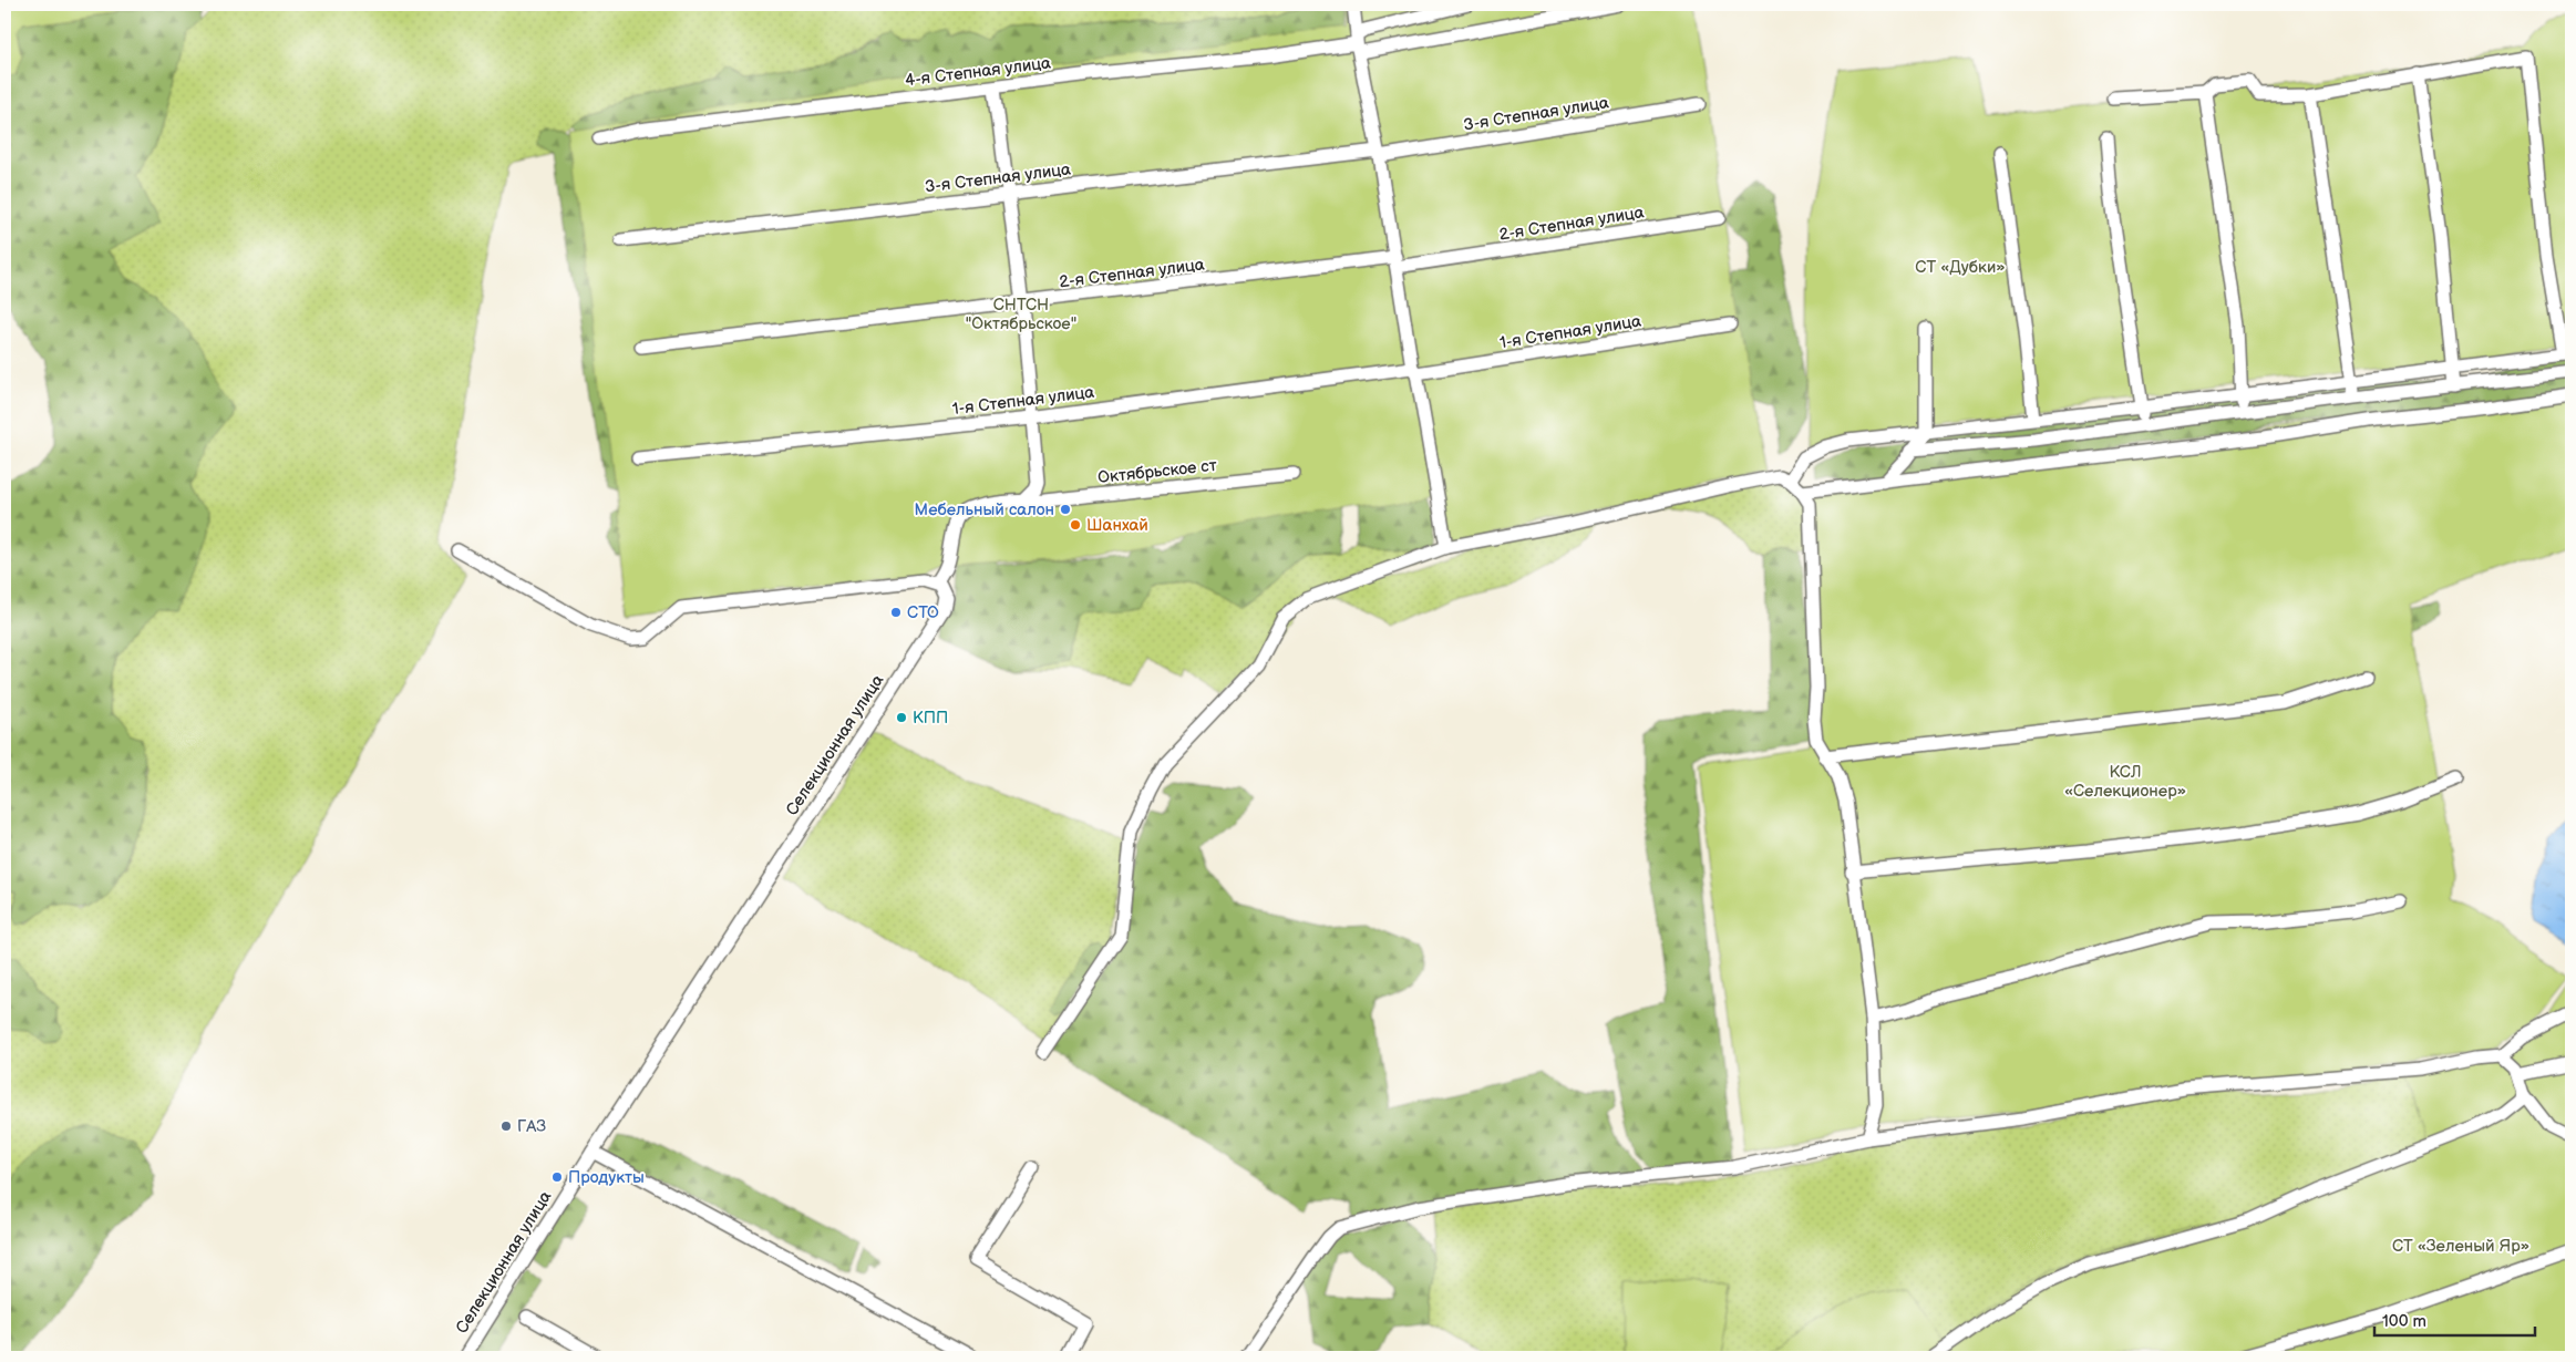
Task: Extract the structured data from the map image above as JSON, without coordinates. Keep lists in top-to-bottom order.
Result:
{
  "streets": {
    "street": [
      "4-я Степная улица",
      "3-я Степная улица",
      "2-я Степная улица",
      "1-я Степная улица",
      "Октябрьское ст",
      "Селекционная улица"
    ]
  },
  "crossings": [
    ["Октябрьское ст", "Селекционная улица"]
  ],
  "parks": [
    "СТ «Дубки»",
    "СНТСН \"Октябрьское\"",
    "КСЛ «Селекционер»",
    "СТ «Зеленый Яр»"
  ],
  "places": [
    "Мебельный салон",
    "Шанхай",
    "СТО",
    "КПП",
    "ГАЗ",
    "Продукты"
  ],
  "scale_bar": "100 m"
}
